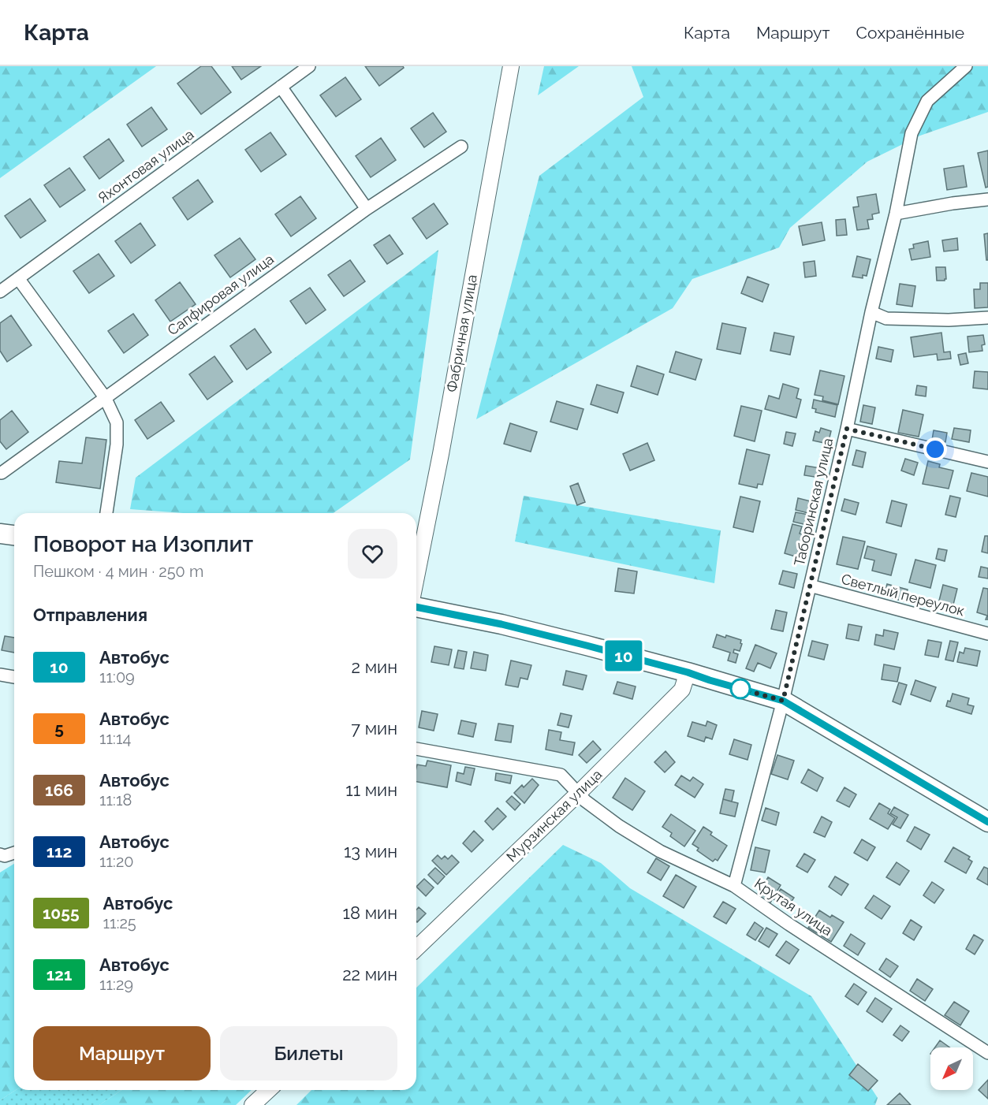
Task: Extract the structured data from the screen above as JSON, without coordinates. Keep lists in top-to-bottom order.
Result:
{
  "streets": {
    "street": [
      "Яхонтовая улица",
      "Сапфировая улица",
      "Фабричная улица",
      "Таборинская улица",
      "Светлый переулок",
      "Мурзинская улица",
      "Крутая улица"
    ]
  },
  "crossings": [
    ["Таборинская улица", "Светлый переулок"],
    ["Таборинская улица", "Крутая улица"],
    ["Мурзинская улица", "Крутая улица"]
  ],
  "lines": ["bus line 10"],
  "north": "bottom left",
  "page": {
    "header": "Карта",
    "nav": ["Карта", "Маршрут", "Сохранённые"],
    "on_map": "10",
    "heading": [
      ["Поворот на Изоплит", "Пешком · 4 мин · 250 m"],
      "Отправления"
    ],
    "list": [
      {
        "mark": "10",
        "name": "Автобус",
        "note": "11:09",
        "value": "2 мин"
      },
      {
        "mark": "5",
        "name": "Автобус",
        "note": "11:14",
        "value": "7 мин"
      },
      {
        "mark": "166",
        "name": "Автобус",
        "note": "11:18",
        "value": "11 мин"
      },
      {
        "mark": "112",
        "name": "Автобус",
        "note": "11:20",
        "value": "13 мин"
      },
      {
        "mark": "1055",
        "name": "Автобус",
        "note": "11:25",
        "value": "18 мин"
      },
      {
        "mark": "121",
        "name": "Автобус",
        "note": "11:29",
        "value": "22 мин"
      }
    ],
    "buttons": ["Маршрут", "Билеты"]
  }
}
